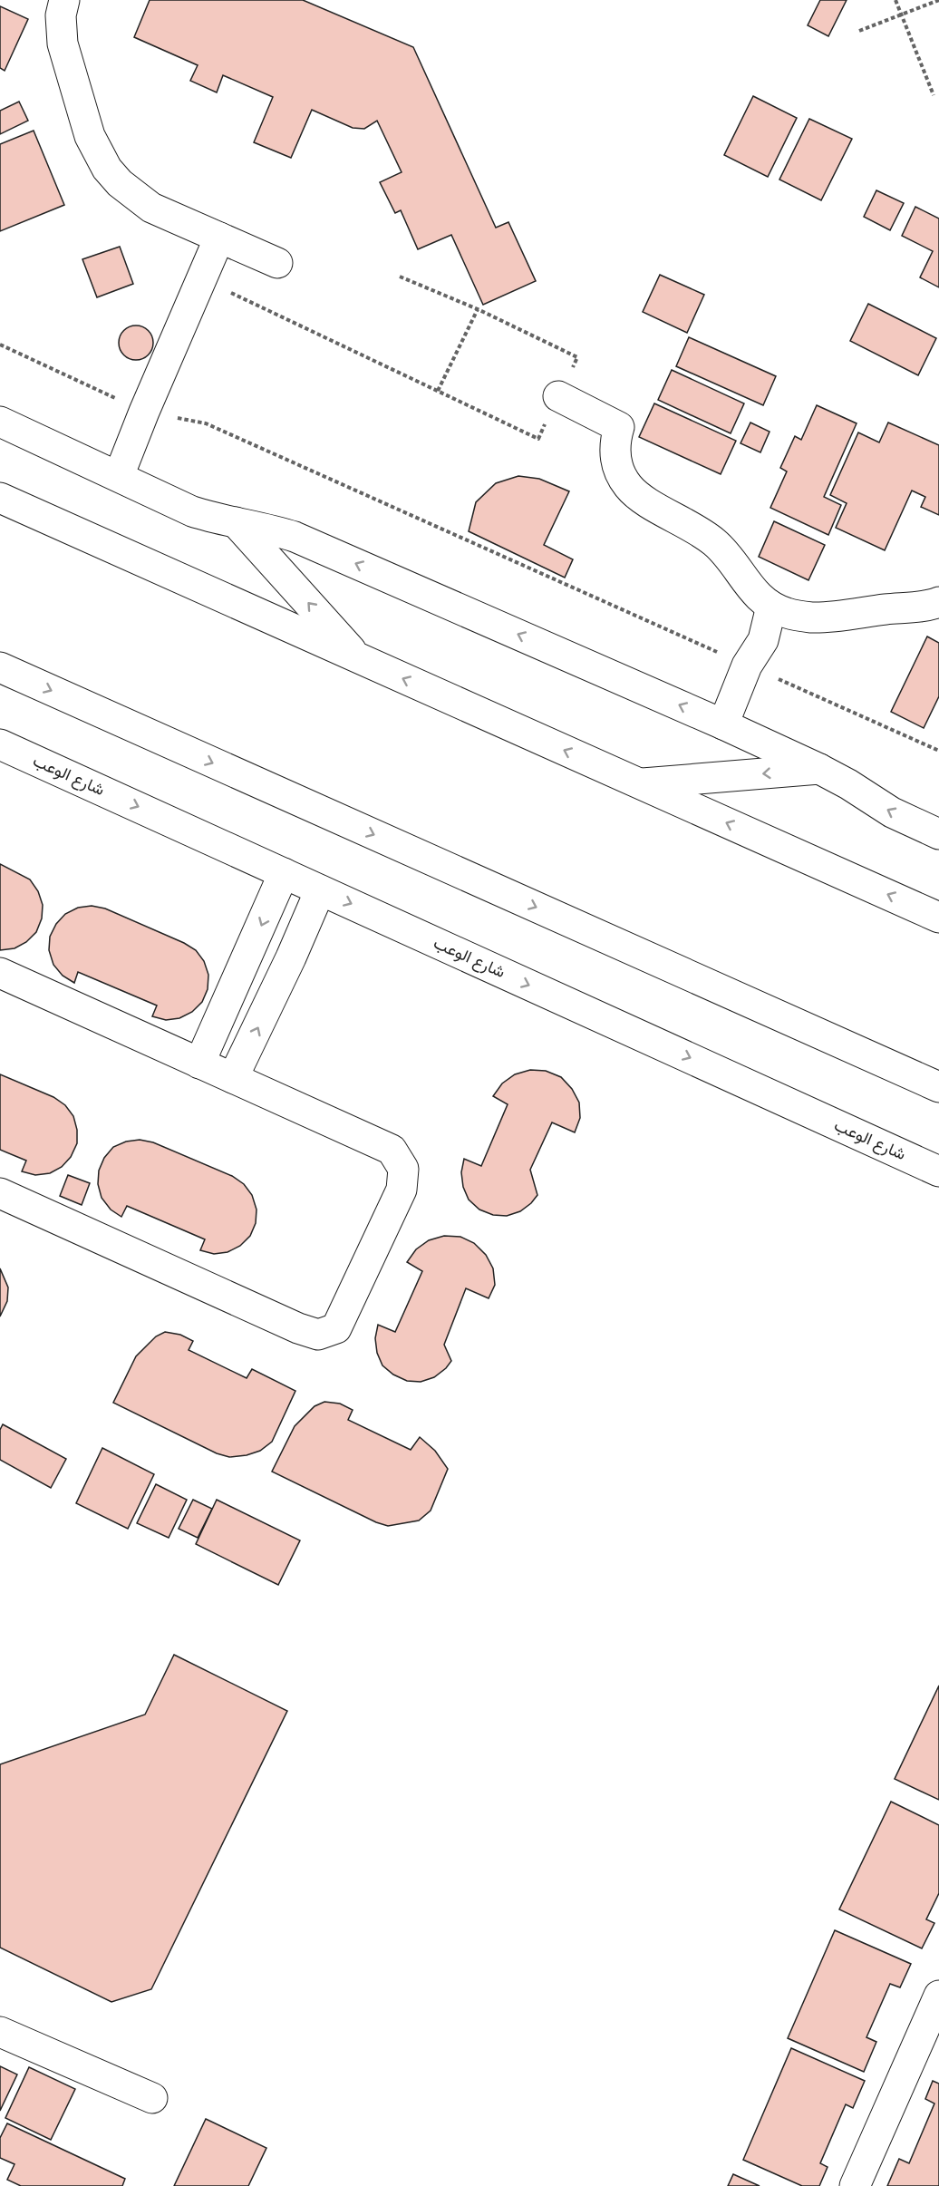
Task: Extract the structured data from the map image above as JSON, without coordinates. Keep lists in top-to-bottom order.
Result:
{
  "streets": {
    "street": ["شارع الوعب"]
  }
}
